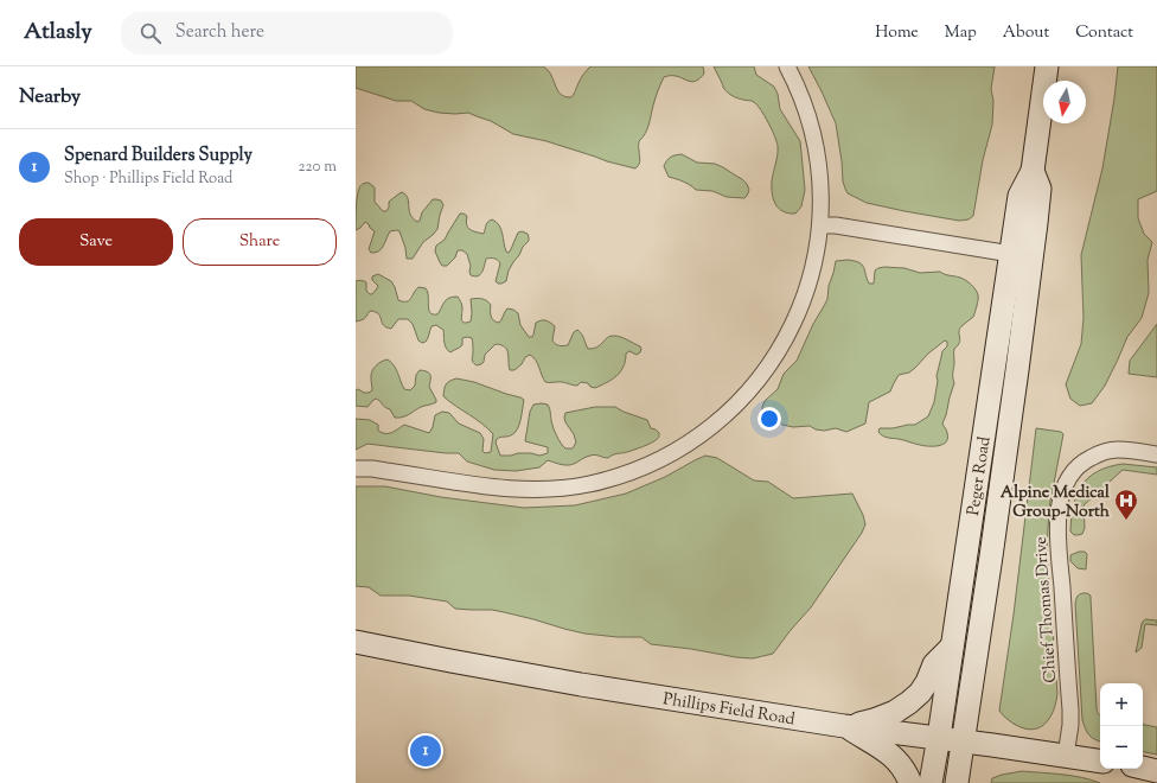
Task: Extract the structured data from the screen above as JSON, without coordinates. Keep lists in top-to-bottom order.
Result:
{
  "streets": {
    "main road": ["Peger Road", "Phillips Field Road"],
    "street": ["Chief Thomas Drive"]
  },
  "crossings": [
    ["Peger Road", "Phillips Field Road"],
    ["Chief Thomas Drive", "Phillips Field Road"]
  ],
  "places": {
    "hospital": ["Alpine Medical Group-North"]
  },
  "north": "bottom",
  "page": {
    "header": "Atlasly",
    "search": "Search here",
    "nav": [
      "Home",
      "Map",
      "About",
      "Contact"
    ],
    "heading": "Nearby",
    "list": [
      {
        "mark": "1",
        "name": "Spenard Builders Supply",
        "note": "Shop · Phillips Field Road",
        "value": "220 m"
      }
    ],
    "buttons": ["Save", "Share"],
    "map_buttons": ["+", "−"],
    "pins": "1"
  }
}
